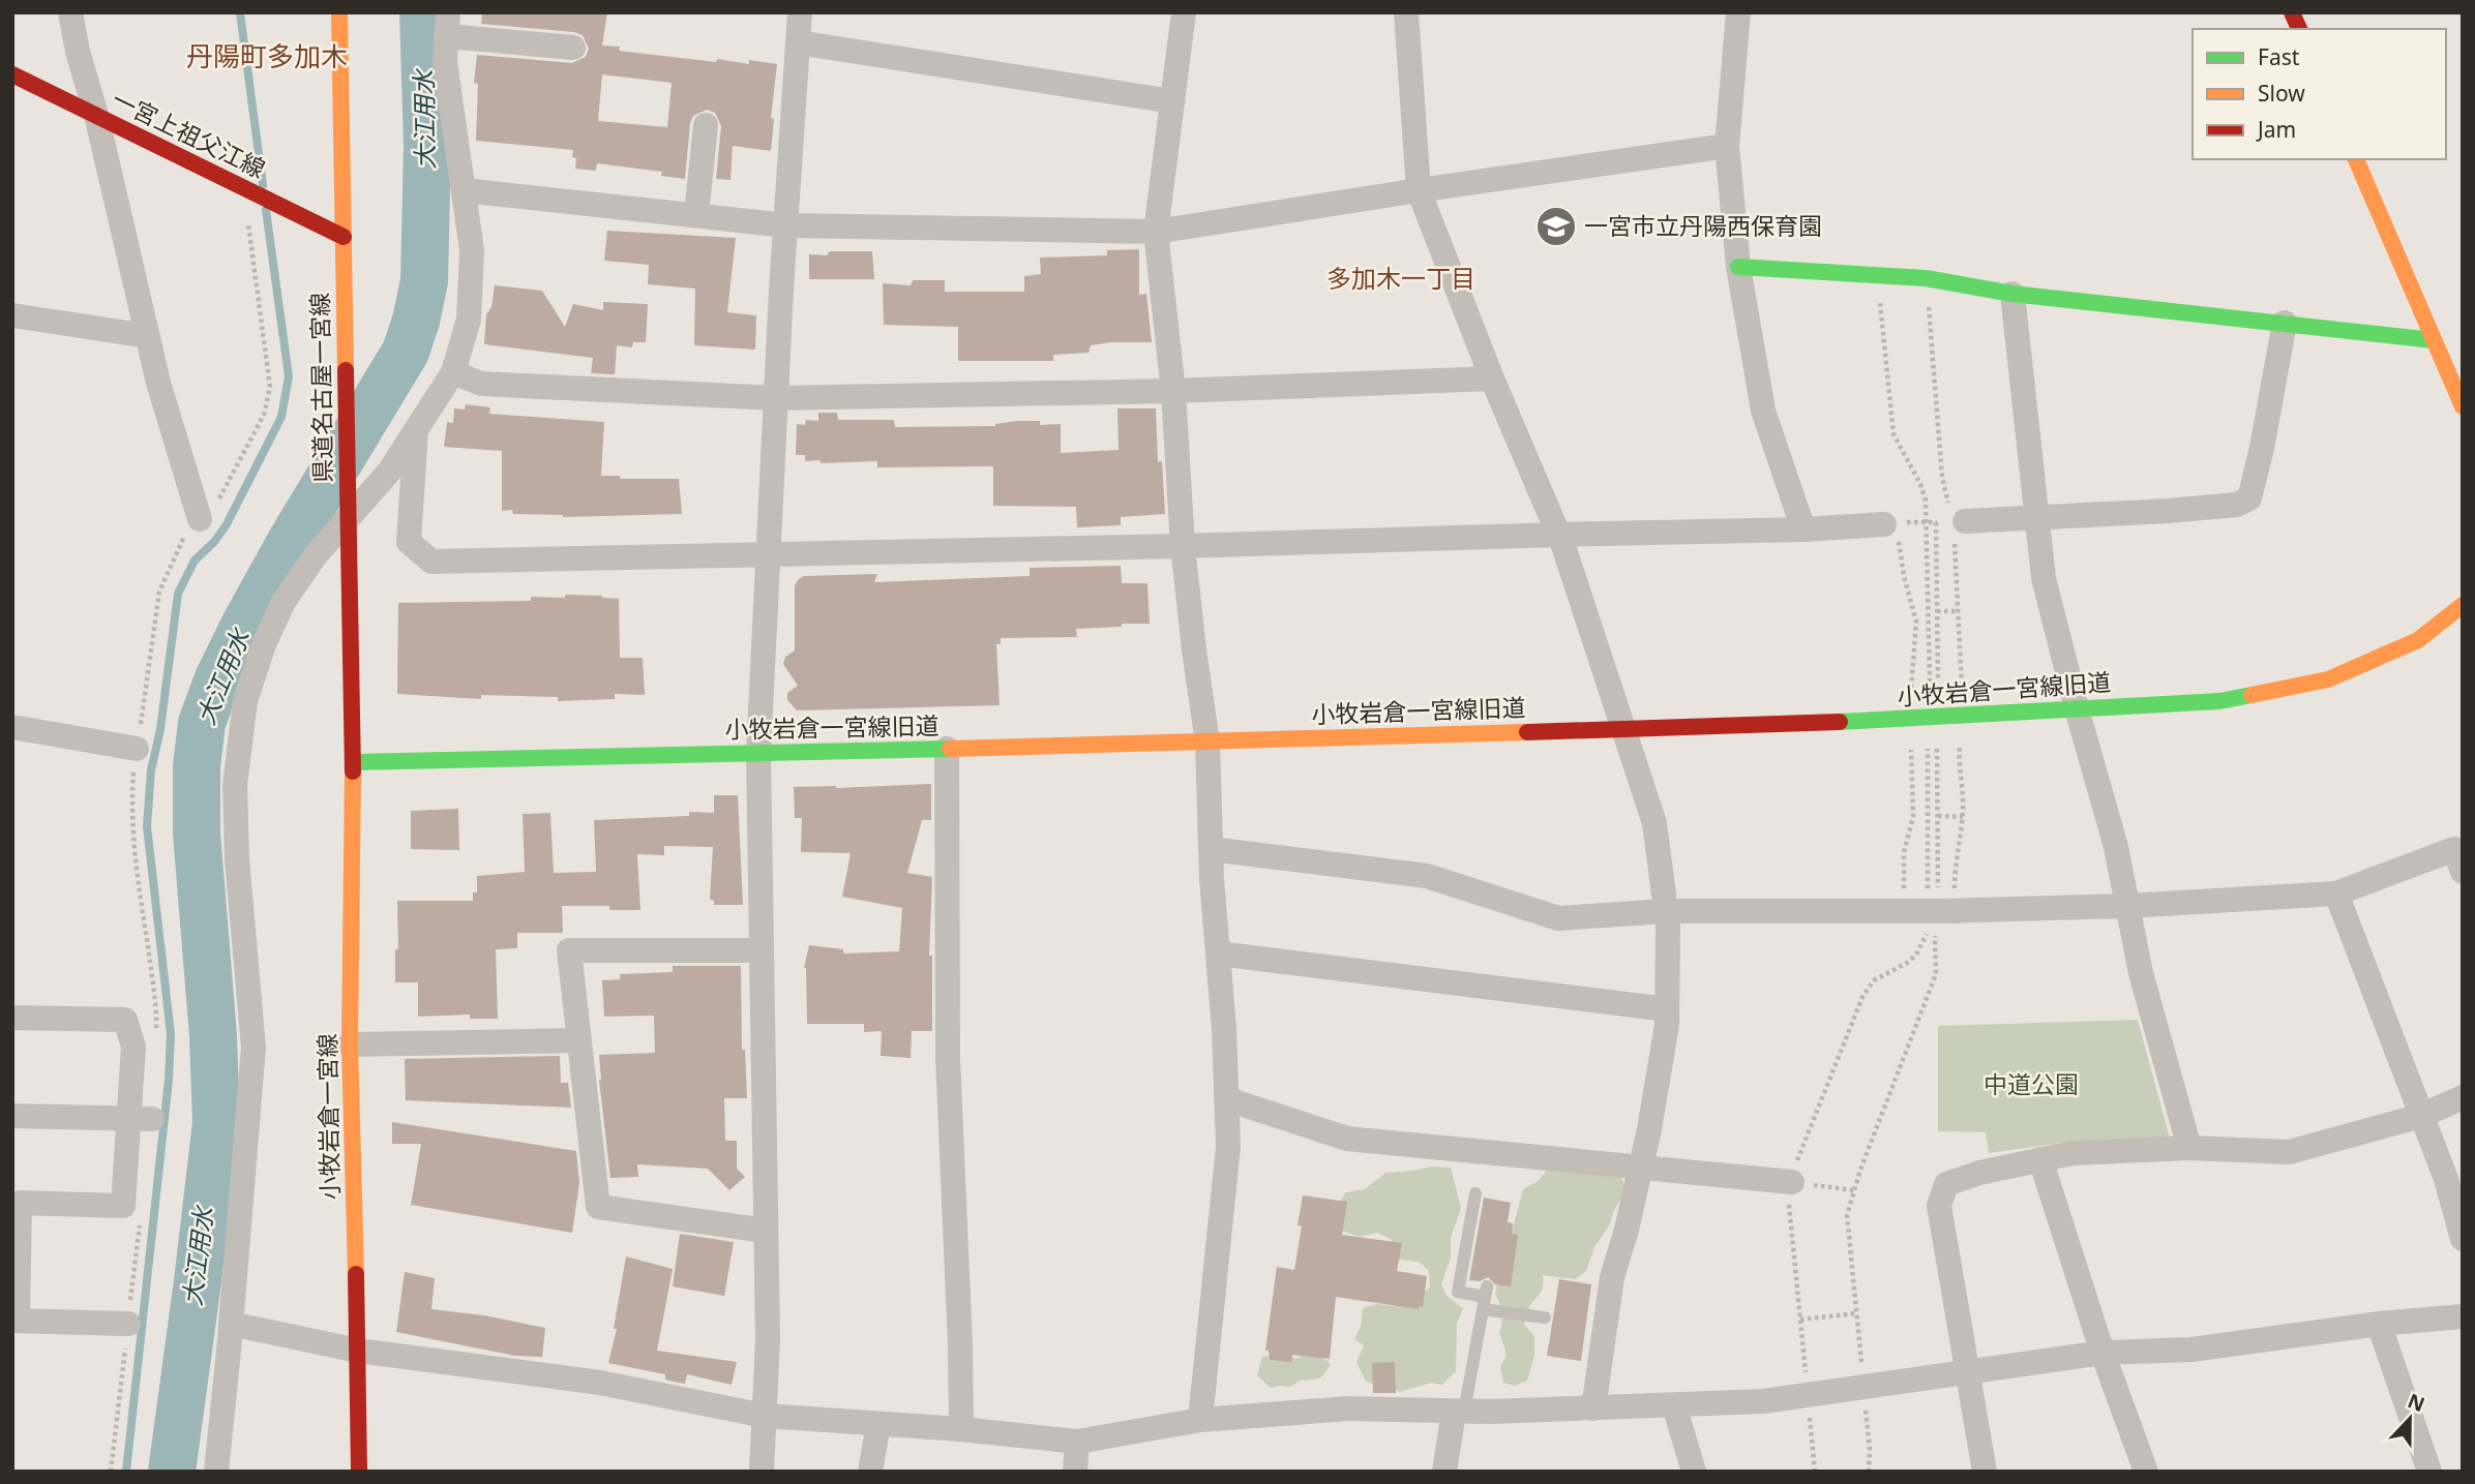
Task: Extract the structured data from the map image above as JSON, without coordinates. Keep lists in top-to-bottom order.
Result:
{
  "streets": {
    "street": [
      "一宮上祖父江線",
      "県道名古屋一宮線",
      "小牧岩倉一宮線旧道",
      "小牧岩倉一宮線"
    ]
  },
  "crossings": [
    ["一宮上祖父江線", "県道名古屋一宮線"],
    ["県道名古屋一宮線", "小牧岩倉一宮線旧道"],
    ["県道名古屋一宮線", "小牧岩倉一宮線"],
    ["小牧岩倉一宮線旧道", "小牧岩倉一宮線"]
  ],
  "districts": ["丹陽町多加木", "多加木一丁目"],
  "water": ["大江用水"],
  "parks": ["中道公園"],
  "places": {
    "school or university": ["一宮市立丹陽西保育園"]
  },
  "legend": ["Fast", "Slow", "Jam"],
  "north": "top"
}
